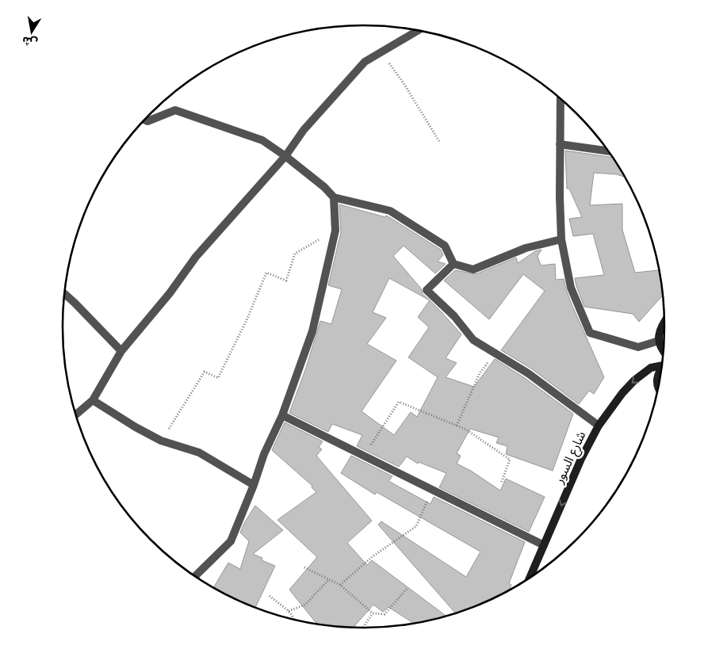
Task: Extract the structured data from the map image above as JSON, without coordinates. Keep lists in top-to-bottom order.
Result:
{
  "streets": {
    "street": ["شارع السور"]
  },
  "one_way": ["شارع السور"],
  "north": "bottom"
}
